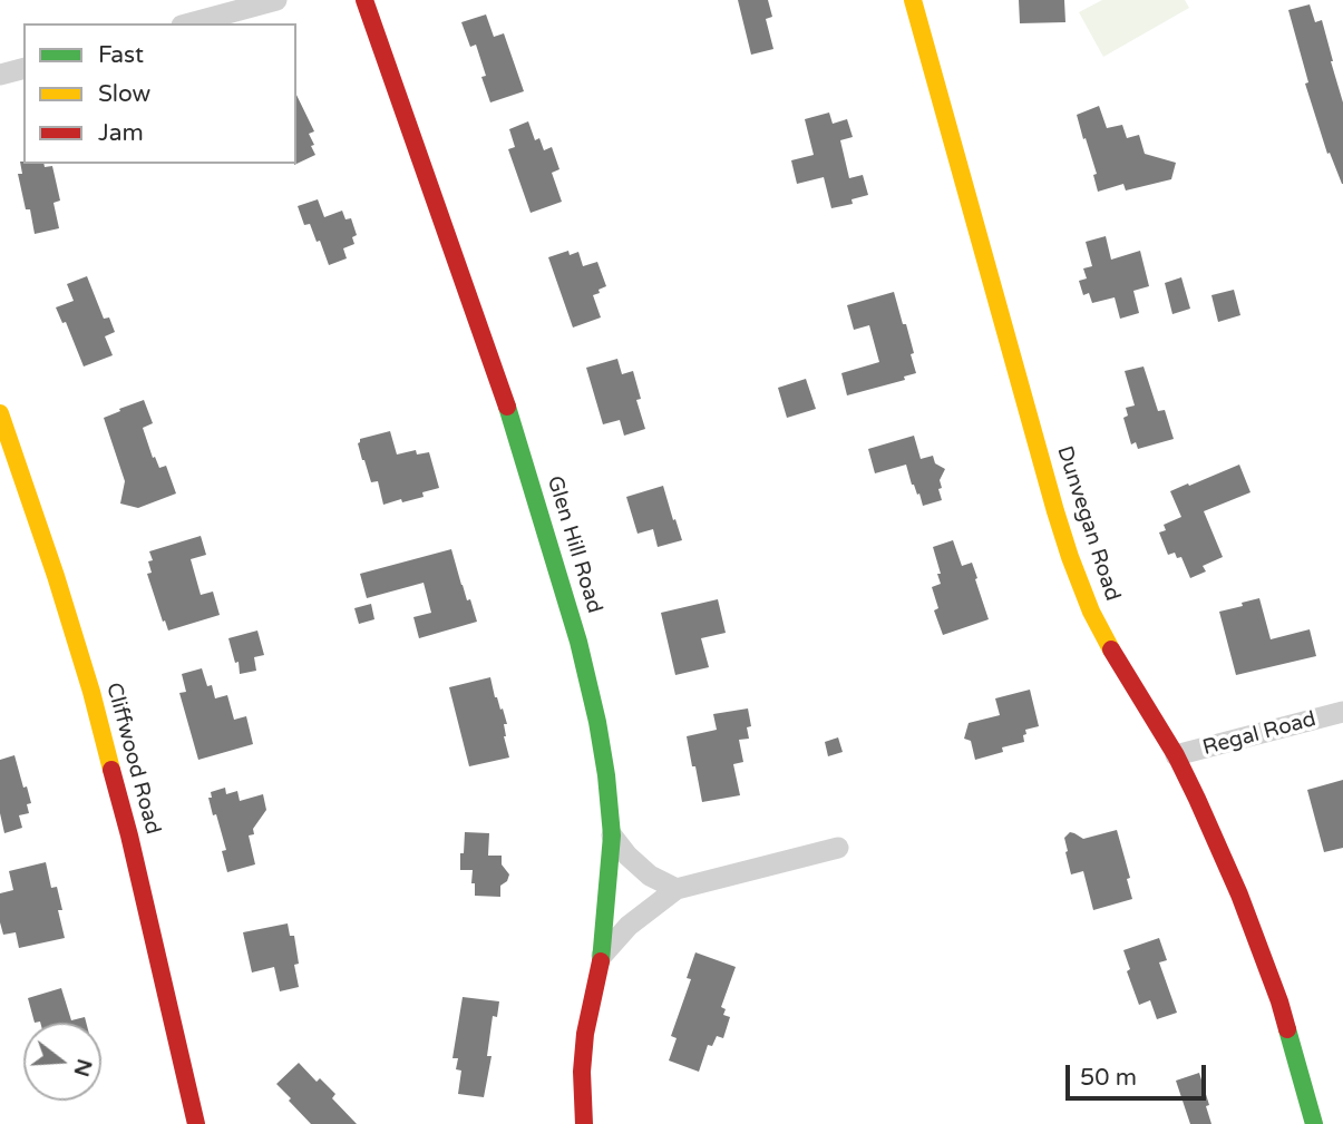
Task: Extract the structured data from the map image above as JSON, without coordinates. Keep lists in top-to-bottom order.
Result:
{
  "streets": {
    "street": [
      "Dunvegan Road",
      "Glen Hill Road",
      "Regal Road",
      "Cliffwood Road"
    ]
  },
  "crossings": [
    ["Dunvegan Road", "Regal Road"]
  ],
  "legend": ["Fast", "Slow", "Jam"],
  "scale_bar": "50 m",
  "north": "right"
}
